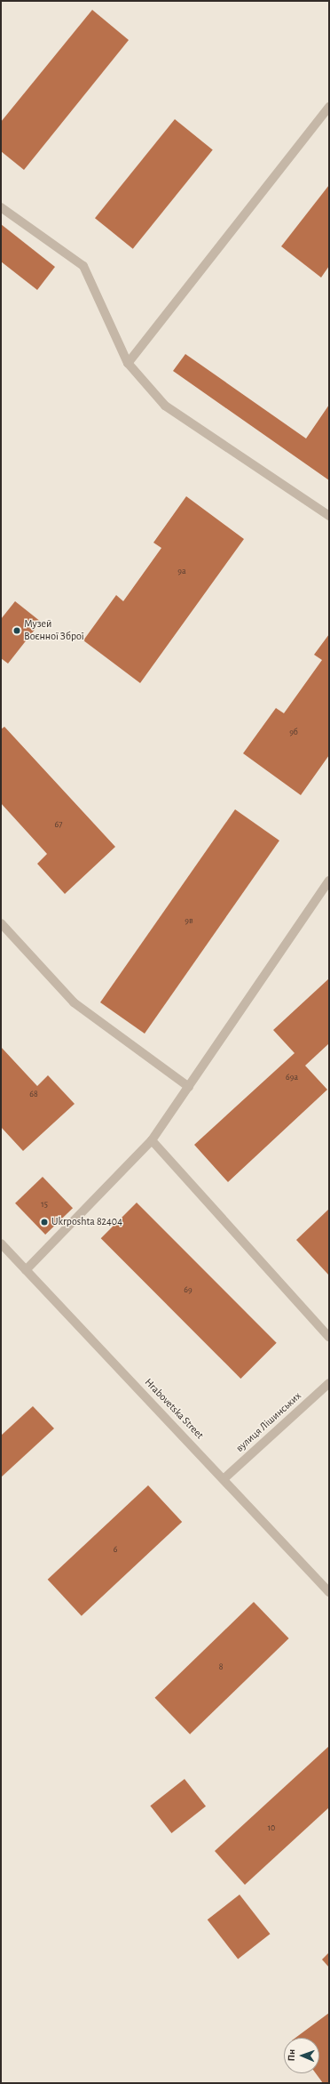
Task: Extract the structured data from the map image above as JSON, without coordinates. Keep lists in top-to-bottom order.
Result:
{
  "streets": {
    "street": ["Hrabovetska Street", "вулиця Лішинських"]
  },
  "crossings": [
    ["Hrabovetska Street", "вулиця Лішинських"]
  ],
  "places": ["Музей Воєнної Зброї", "Ukrposhta 82404"],
  "house_numbers": [
    "9а",
    "9б",
    "67",
    "9в",
    "69а",
    "68",
    "15",
    "69",
    "6",
    "8",
    "10"
  ],
  "north": "left"
}
